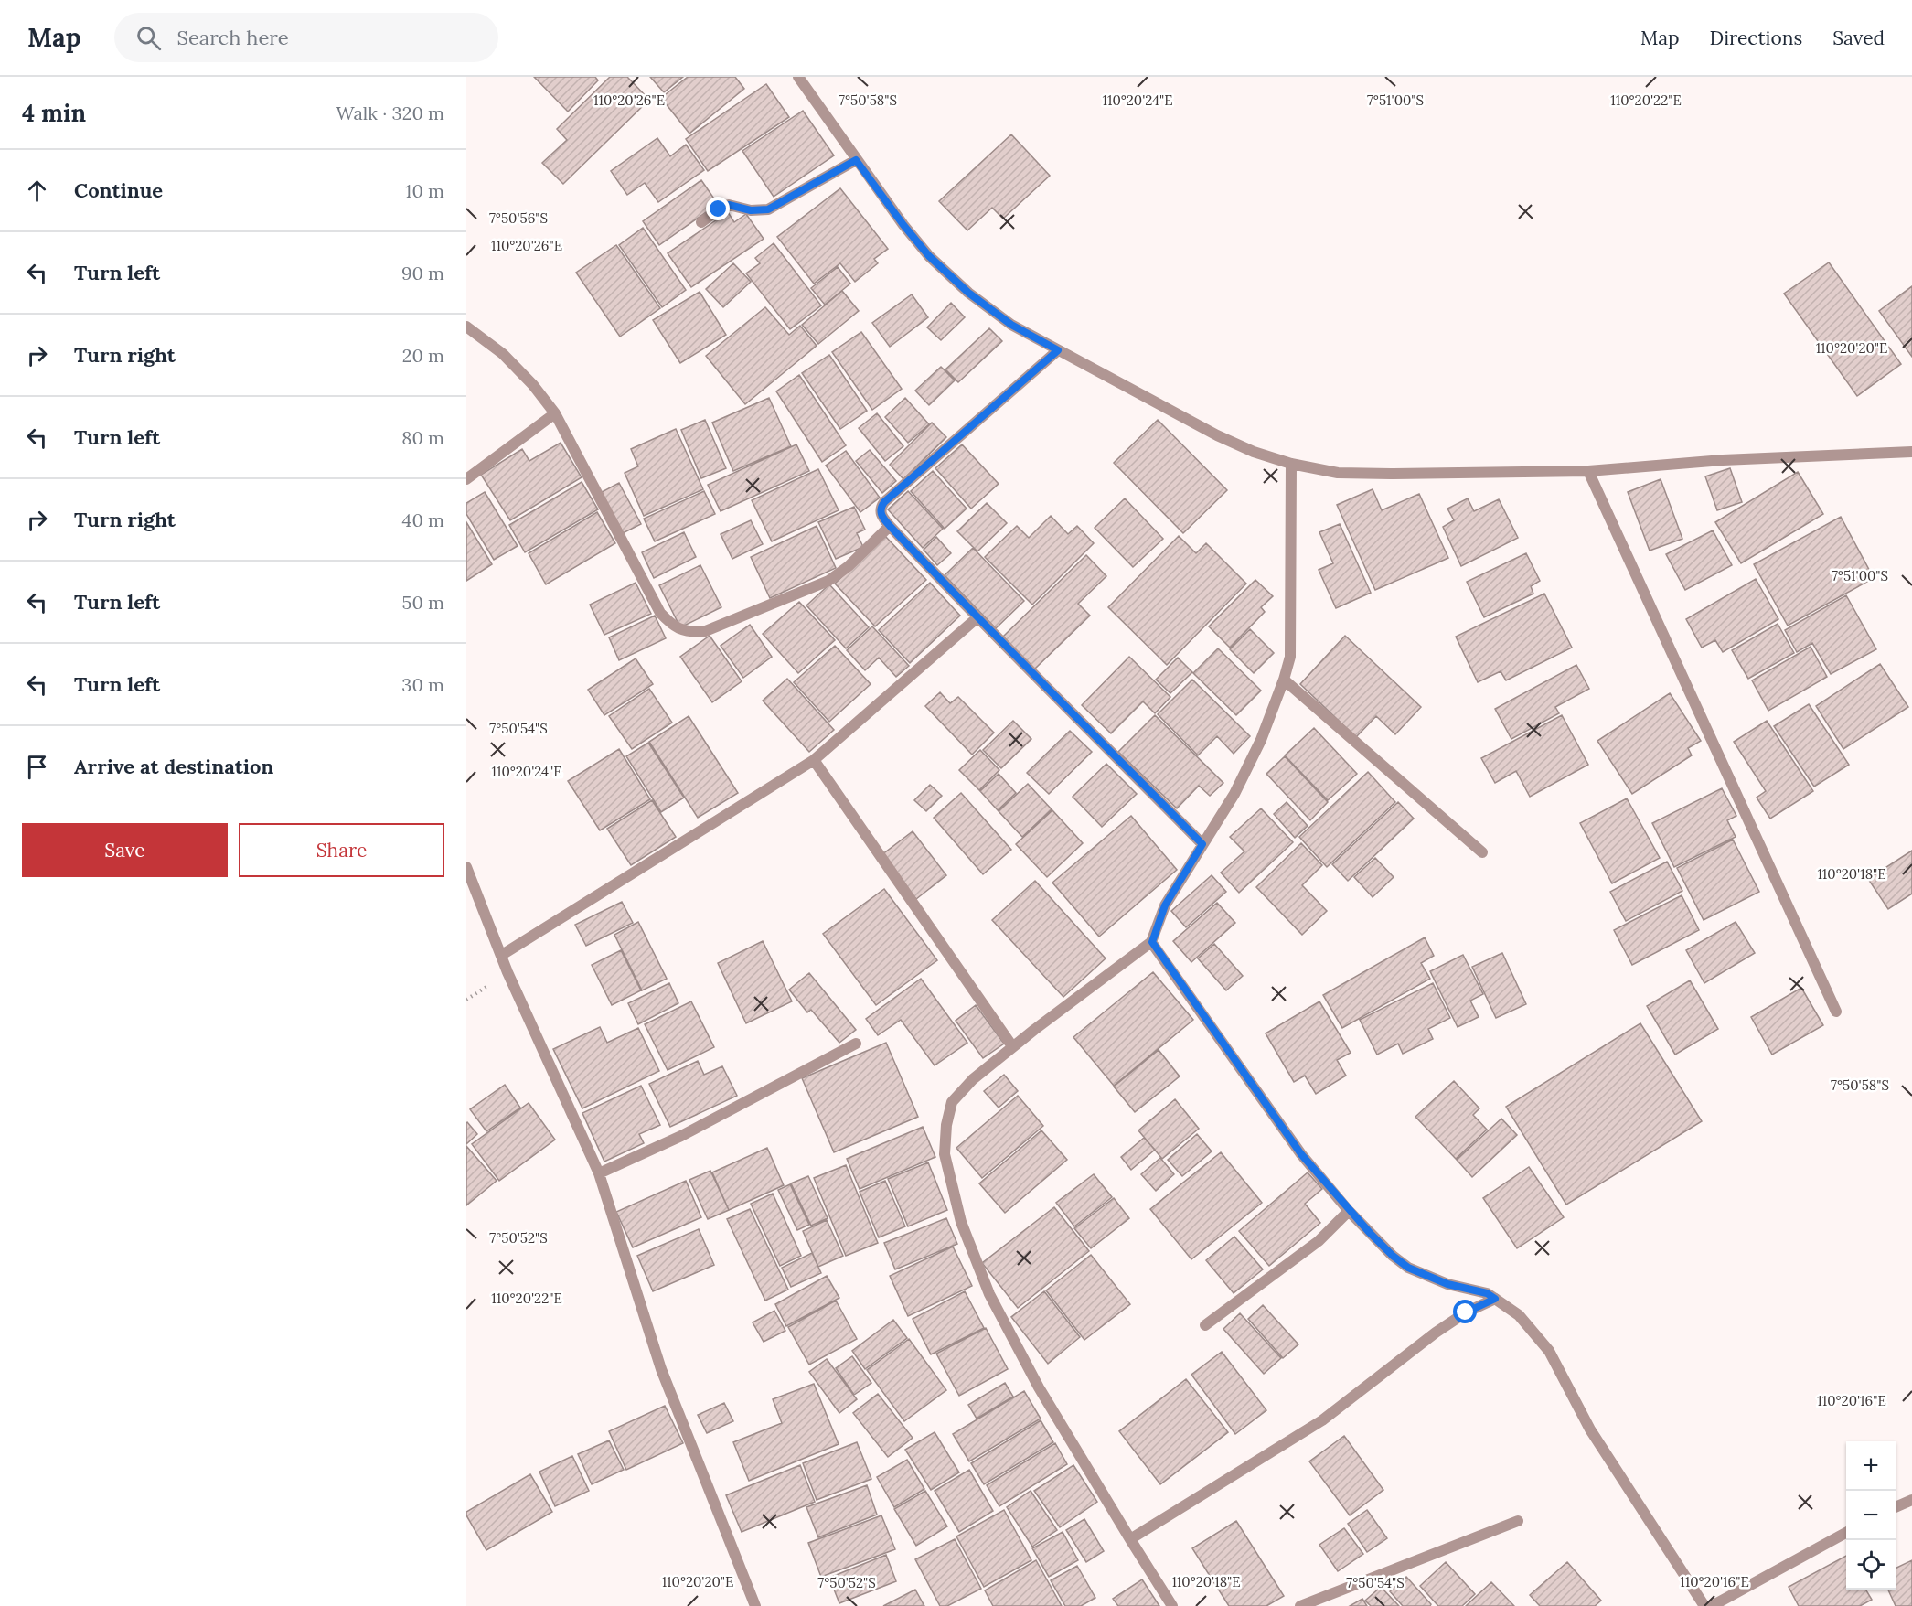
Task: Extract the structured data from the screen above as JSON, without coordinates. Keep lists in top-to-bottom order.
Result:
{
  "page": {
    "header": "Map",
    "search": "Search here",
    "nav": ["Map", "Directions", "Saved"],
    "heading": ["4 min", "Walk · 320 m"],
    "list": [
      ["Continue", "10 m"],
      ["Turn left", "90 m"],
      ["Turn right", "20 m"],
      ["Turn left", "80 m"],
      ["Turn right", "40 m"],
      ["Turn left", "50 m"],
      ["Turn left", "30 m"],
      "Arrive at destination"
    ],
    "buttons": ["Save", "Share"],
    "map_buttons": ["+", "−"]
  },
  "coordinates": [
    "7°50'58\"S",
    "7°51'00\"S",
    "110°20'26\"E",
    "110°20'24\"E",
    "110°20'22\"E",
    "7°50'56\"S",
    "110°20'20\"E",
    "7°50'54\"S",
    "110°20'18\"E",
    "7°50'52\"S",
    "110°20'16\"E"
  ]
}
